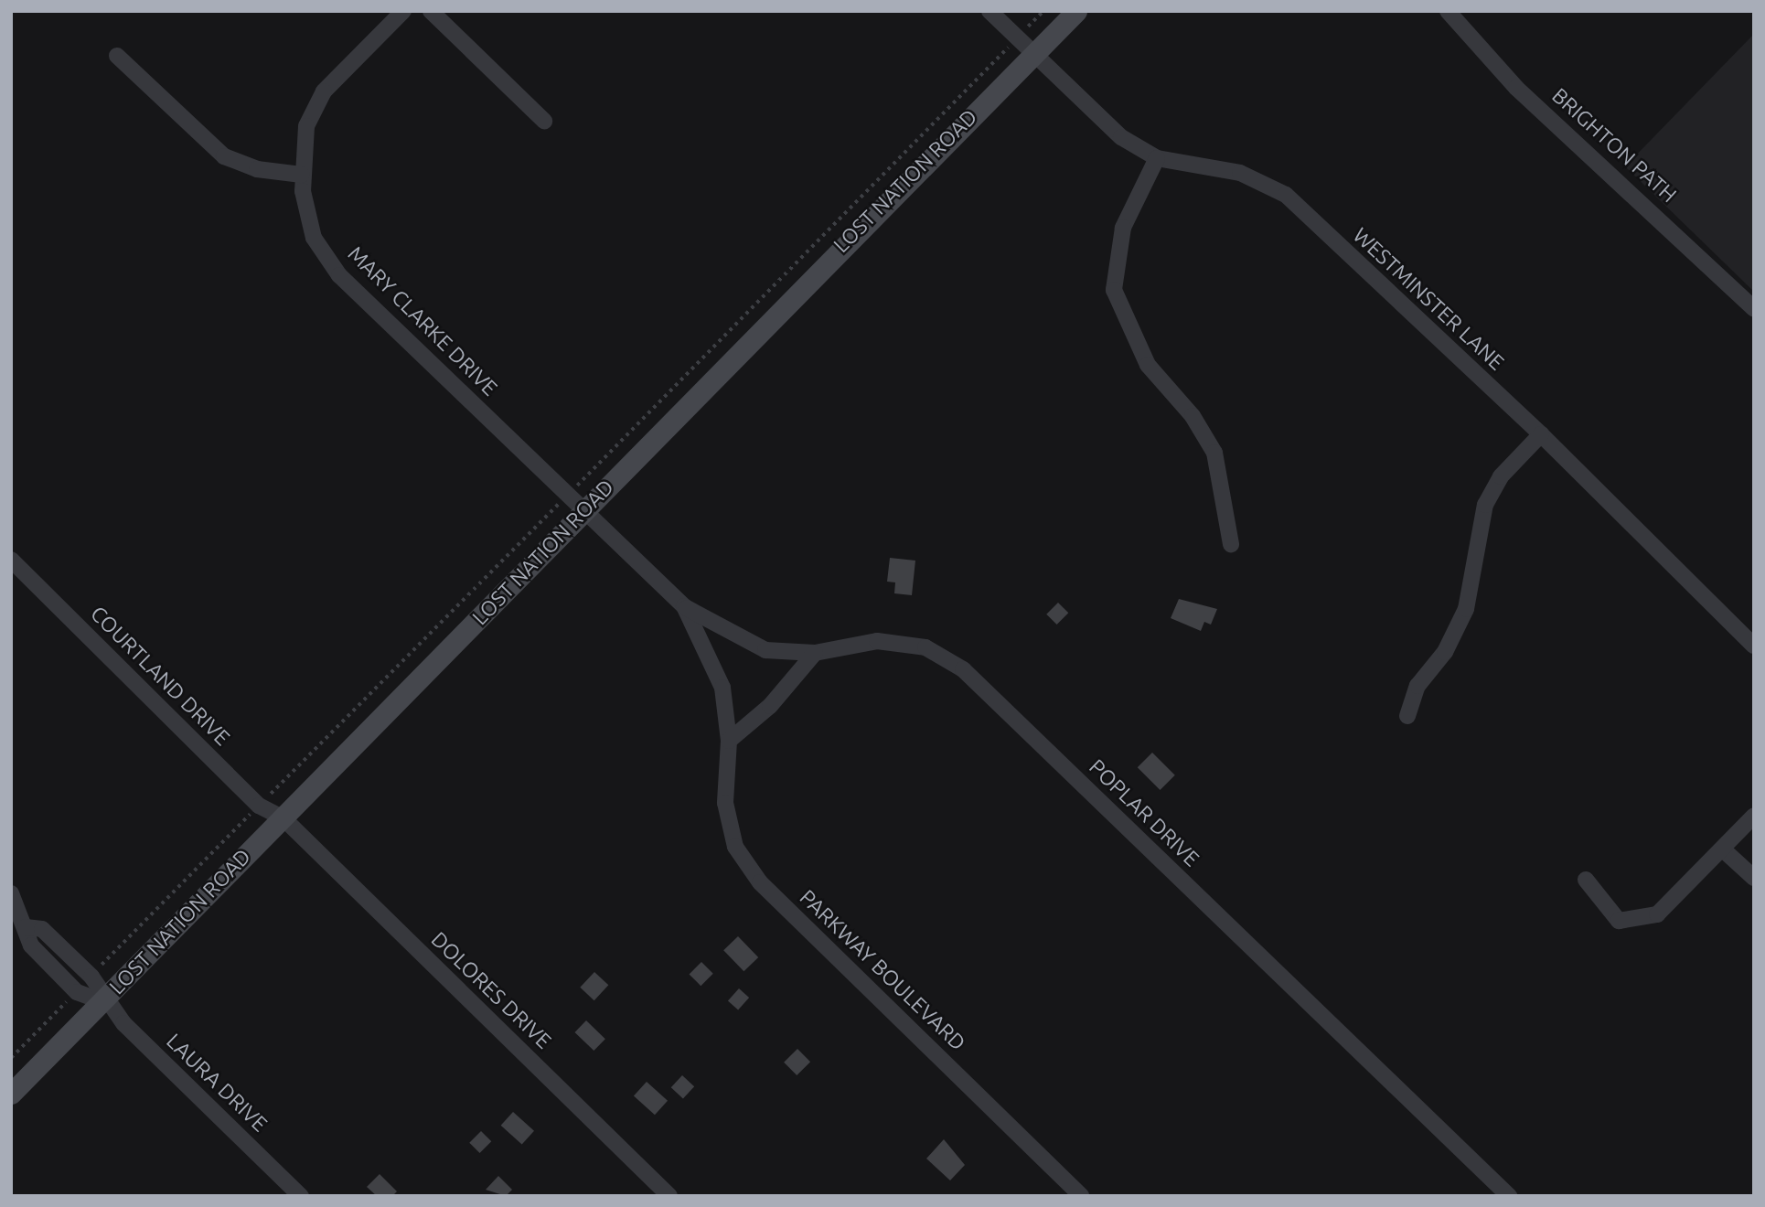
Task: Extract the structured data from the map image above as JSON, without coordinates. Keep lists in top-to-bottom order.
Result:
{
  "streets": {
    "street": [
      "BRIGHTON PATH",
      "LOST NATION ROAD",
      "WESTMINSTER LANE",
      "MARY CLARKE DRIVE",
      "COURTLAND DRIVE",
      "POPLAR DRIVE",
      "PARKWAY BOULEVARD",
      "DOLORES DRIVE",
      "LAURA DRIVE"
    ]
  },
  "crossings": [
    ["LOST NATION ROAD", "WESTMINSTER LANE"],
    ["LOST NATION ROAD", "MARY CLARKE DRIVE"],
    ["LOST NATION ROAD", "COURTLAND DRIVE"],
    ["LOST NATION ROAD", "PARKWAY BOULEVARD"],
    ["LOST NATION ROAD", "DOLORES DRIVE"],
    ["LOST NATION ROAD", "LAURA DRIVE"],
    ["MARY CLARKE DRIVE", "PARKWAY BOULEVARD"],
    ["COURTLAND DRIVE", "DOLORES DRIVE"],
    ["POPLAR DRIVE", "PARKWAY BOULEVARD"]
  ]
}
